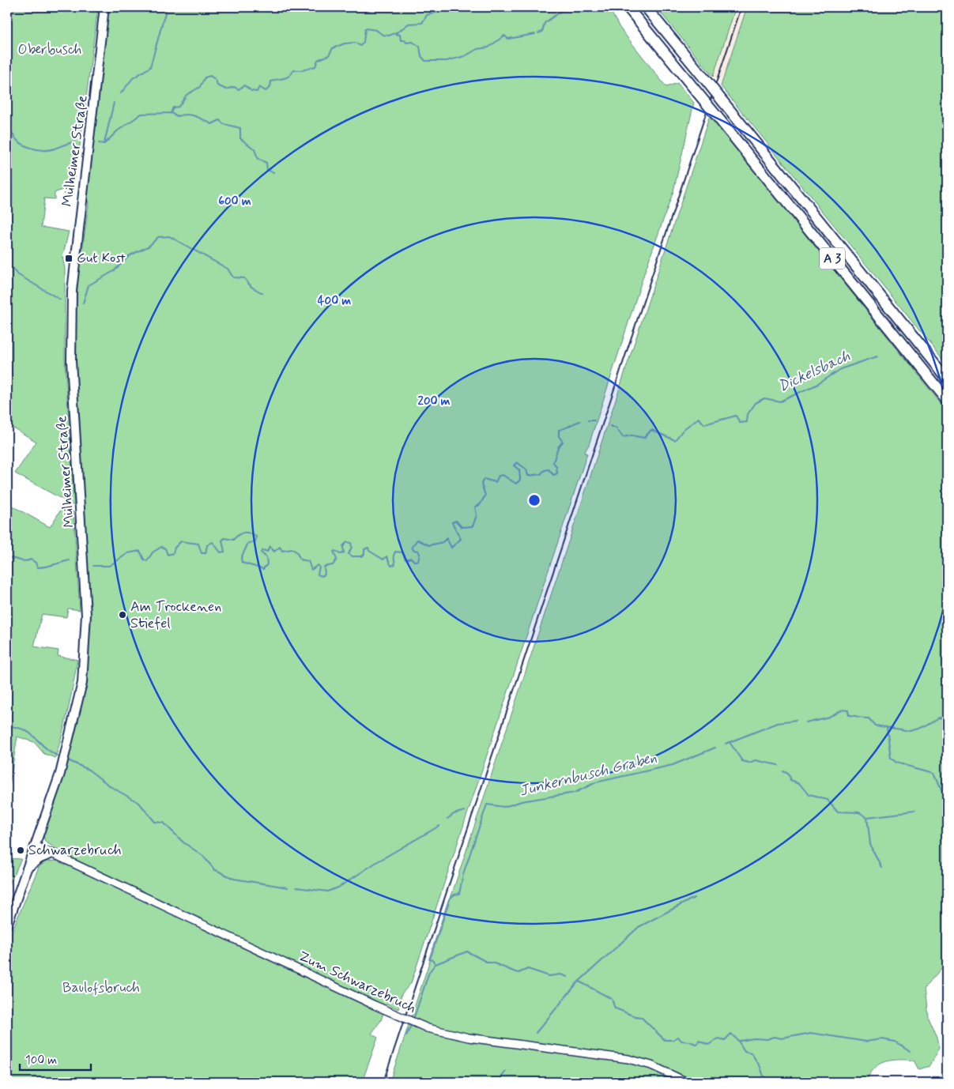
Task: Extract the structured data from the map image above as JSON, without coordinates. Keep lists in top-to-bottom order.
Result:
{
  "streets": {
    "highway": ["A 3"],
    "main road": ["Mülheimer Straße"],
    "street": ["Zum Schwarzebruch"]
  },
  "crossings": [
    ["Mülheimer Straße", "Zum Schwarzebruch"]
  ],
  "water": ["Dickelsbach", "Junkernbusch Graben"],
  "parks": ["Oberbusch", "Baulofsbruch"],
  "places": {
    "transit": ["Gut Kost"],
    "other": ["Am Trockenen Stiefel", "Schwarzebruch"]
  },
  "scale_bar": "100 m",
  "rings": ["600 m", "400 m", "200 m"]
}
